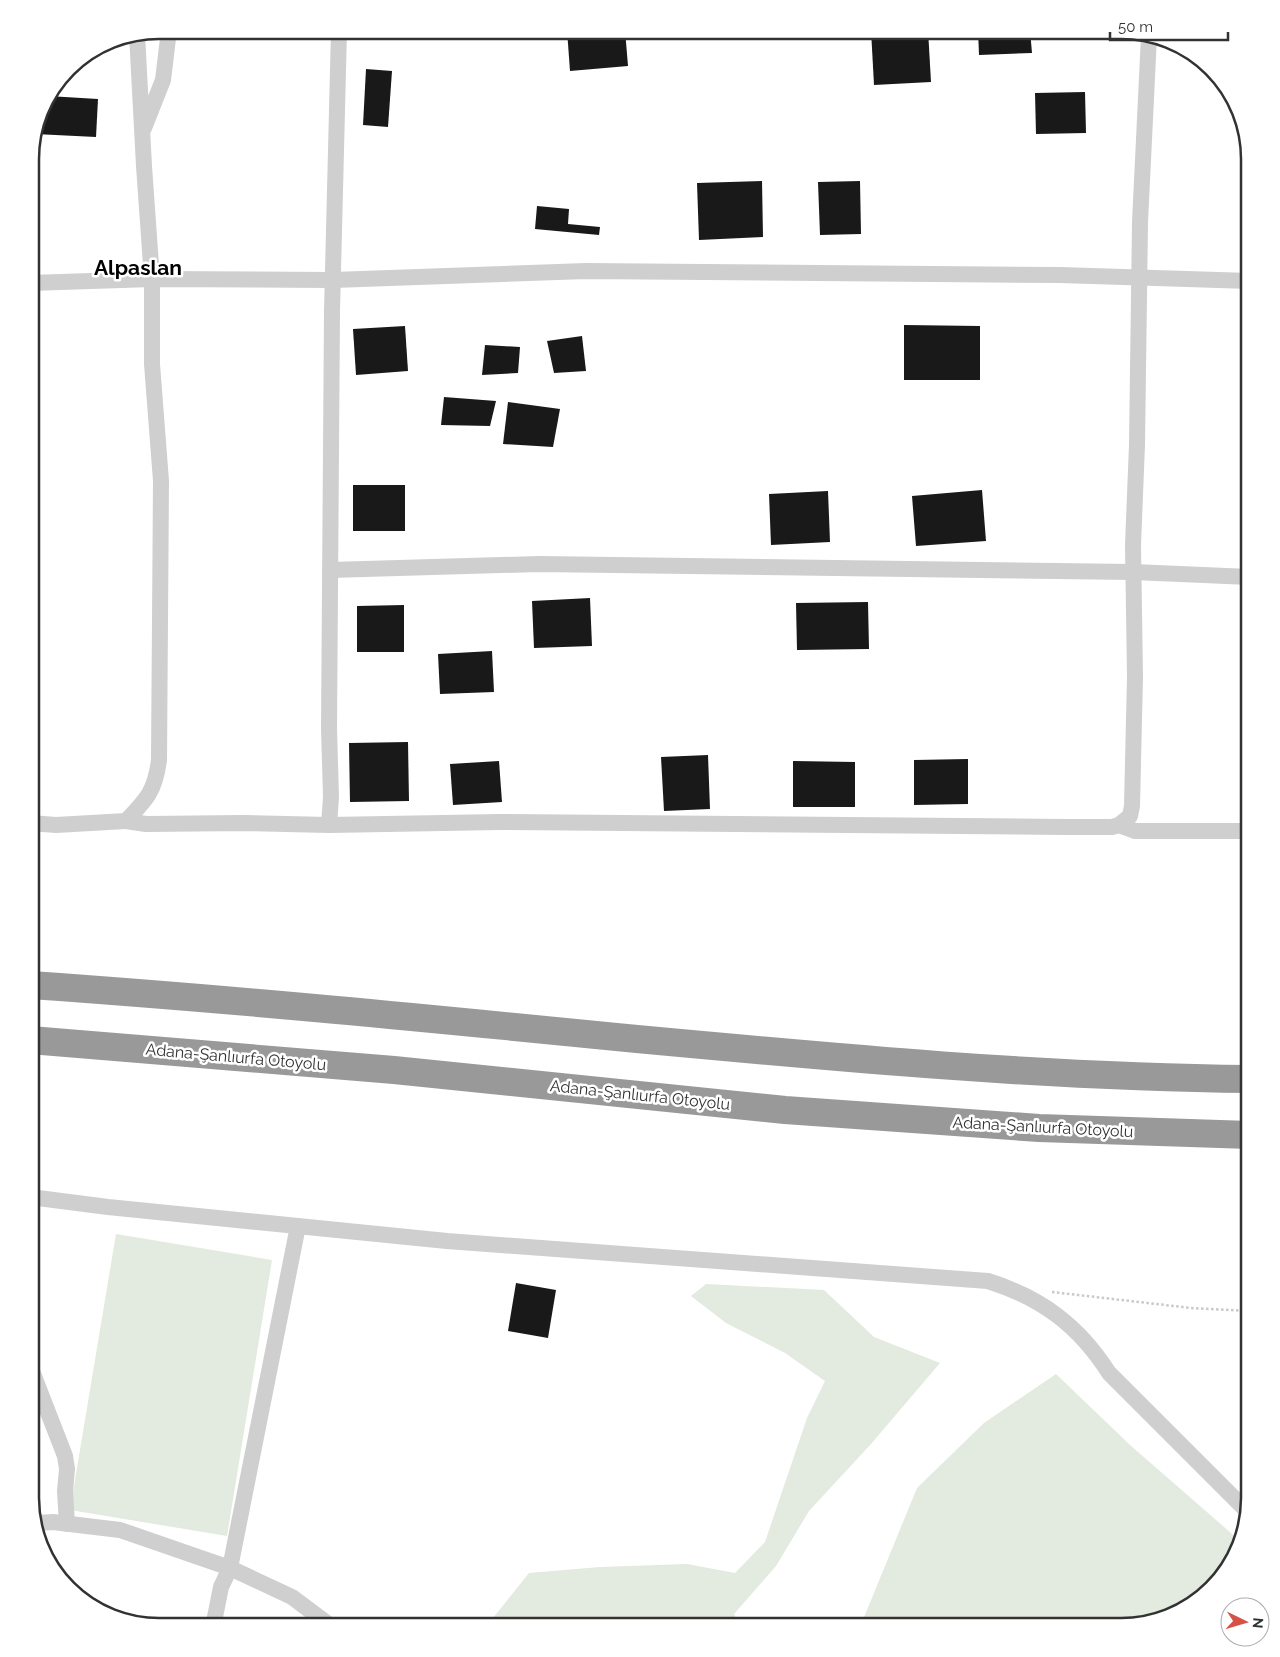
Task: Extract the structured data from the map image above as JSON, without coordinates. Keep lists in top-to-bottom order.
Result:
{
  "streets": {
    "highway": ["Adana-Şanlıurfa Otoyolu"]
  },
  "districts": ["Alpaslan"],
  "scale_bar": "50 m",
  "north": "right"
}
